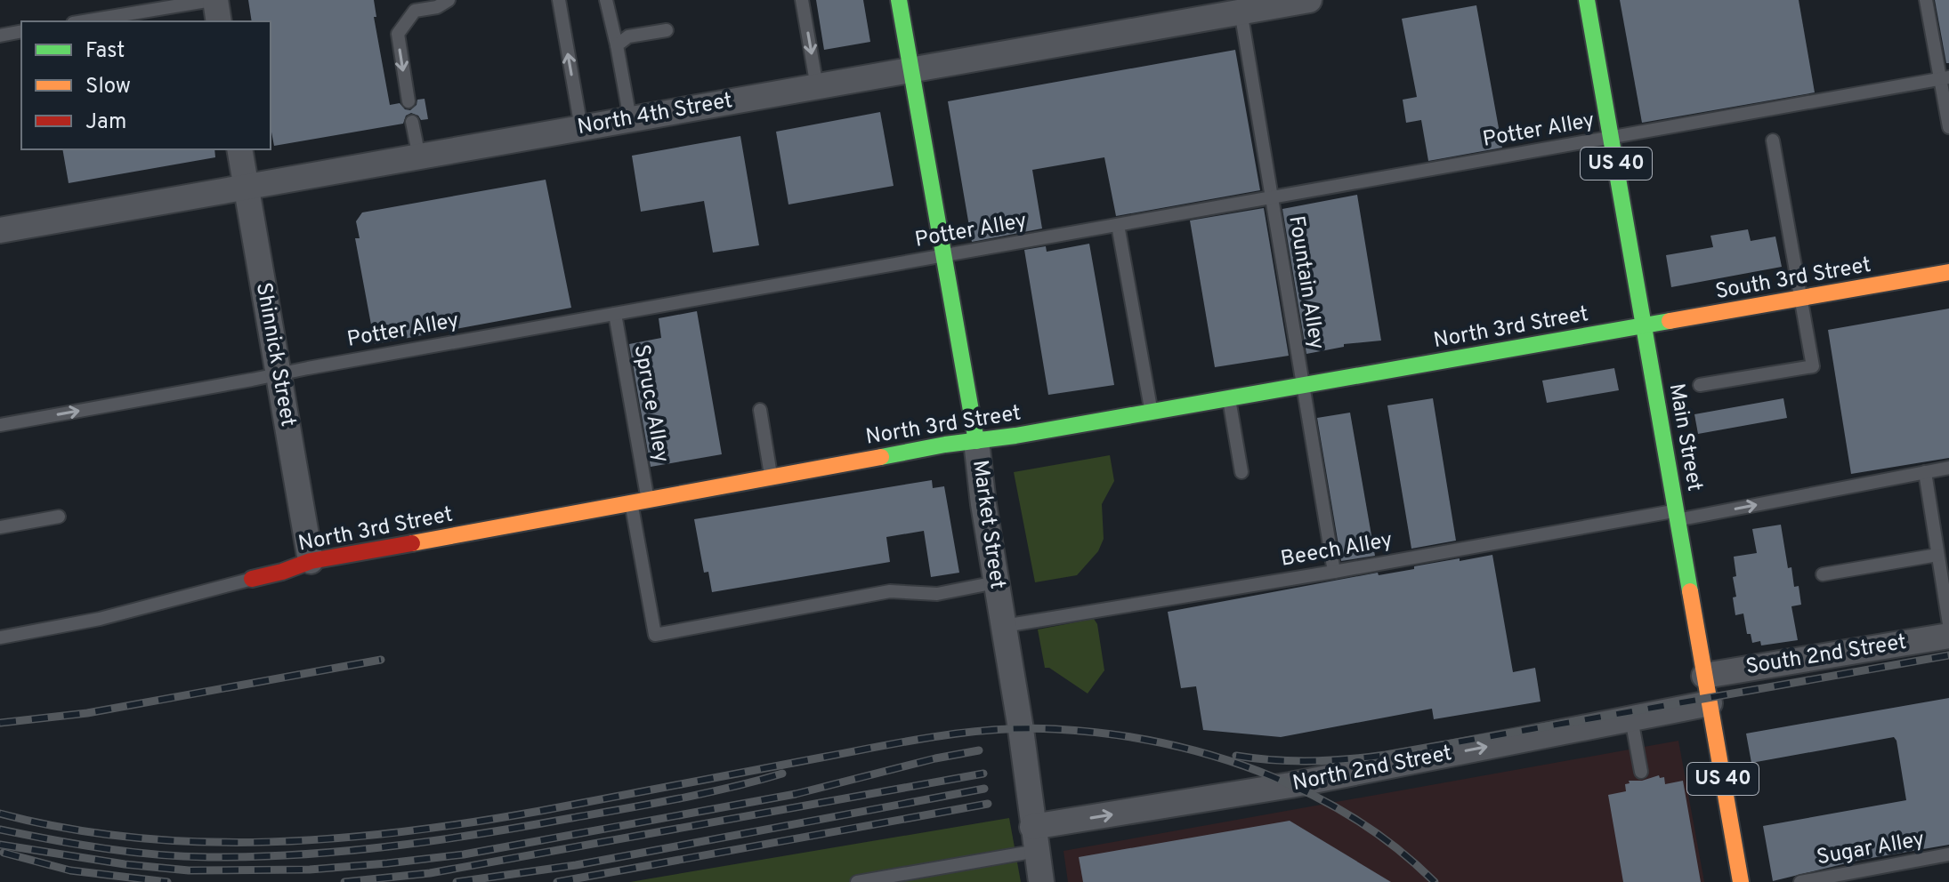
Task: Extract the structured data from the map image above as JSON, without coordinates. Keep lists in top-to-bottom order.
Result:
{
  "streets": {
    "street": [
      "North 4th Street",
      "US 40",
      "South 3rd Street",
      "North 3rd Street",
      "Shinnick Street",
      "Main Street",
      "Market Street",
      "South 2nd Street",
      "North 2nd Street"
    ],
    "lane": [
      "Potter Alley",
      "Fountain Alley",
      "Spruce Alley",
      "Beech Alley",
      "Sugar Alley"
    ]
  },
  "crossings": [
    ["North 4th Street", "Fountain Alley"],
    ["North 4th Street", "Shinnick Street"],
    ["North 4th Street", "Market Street"],
    ["Potter Alley", "Fountain Alley"],
    ["Potter Alley", "Shinnick Street"],
    ["Potter Alley", "Spruce Alley"],
    ["Potter Alley", "Main Street"],
    ["Potter Alley", "Market Street"],
    ["South 3rd Street", "North 3rd Street"],
    ["South 3rd Street", "Main Street"],
    ["Fountain Alley", "North 3rd Street"],
    ["Fountain Alley", "Beech Alley"],
    ["North 3rd Street", "Shinnick Street"],
    ["North 3rd Street", "Spruce Alley"],
    ["North 3rd Street", "Main Street"],
    ["North 3rd Street", "Market Street"],
    ["Spruce Alley", "Market Street"],
    ["Main Street", "Beech Alley"],
    ["Main Street", "South 2nd Street"],
    ["Main Street", "North 2nd Street"],
    ["Market Street", "Beech Alley"],
    ["Market Street", "North 2nd Street"]
  ],
  "one_way": ["North 2nd Street"],
  "legend": ["Fast", "Slow", "Jam"]
}
